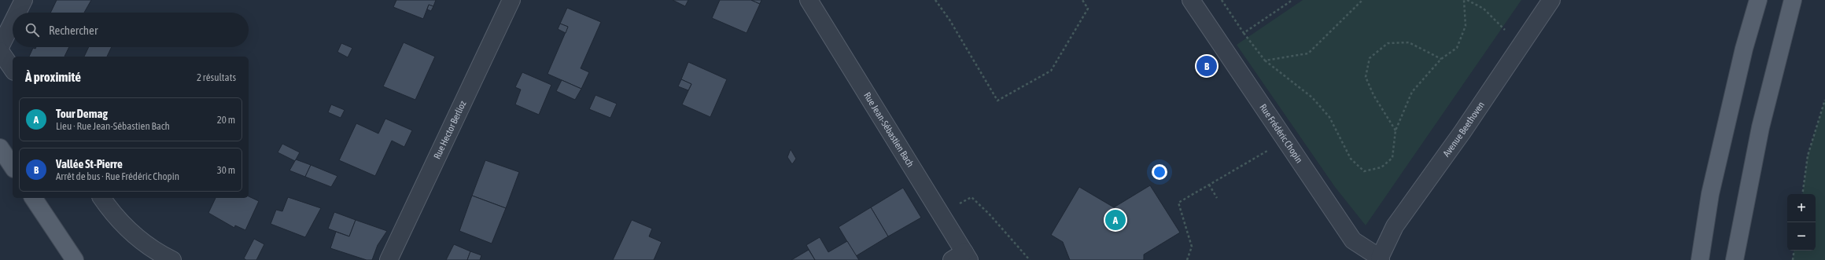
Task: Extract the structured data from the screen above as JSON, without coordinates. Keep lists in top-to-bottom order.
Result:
{
  "streets": {
    "street": [
      "Avenue Beethoven",
      "Rue Hector Berlioz",
      "Rue Jean-Sébastien Bach",
      "Rue Frédéric Chopin"
    ]
  },
  "crossings": [
    ["Avenue Beethoven", "Rue Frédéric Chopin"]
  ],
  "page": {
    "search": "Rechercher",
    "pins": ["B", "A"],
    "heading": ["À proximité", "2 résultats"],
    "list": [
      {
        "mark": "A",
        "name": "Tour Demag",
        "note": "Lieu · Rue Jean-Sébastien Bach",
        "value": "20 m"
      },
      {
        "mark": "B",
        "name": "Vallée St-Pierre",
        "note": "Arrêt de bus · Rue Frédéric Chopin",
        "value": "30 m"
      }
    ],
    "map_buttons": ["+", "−"]
  }
}
